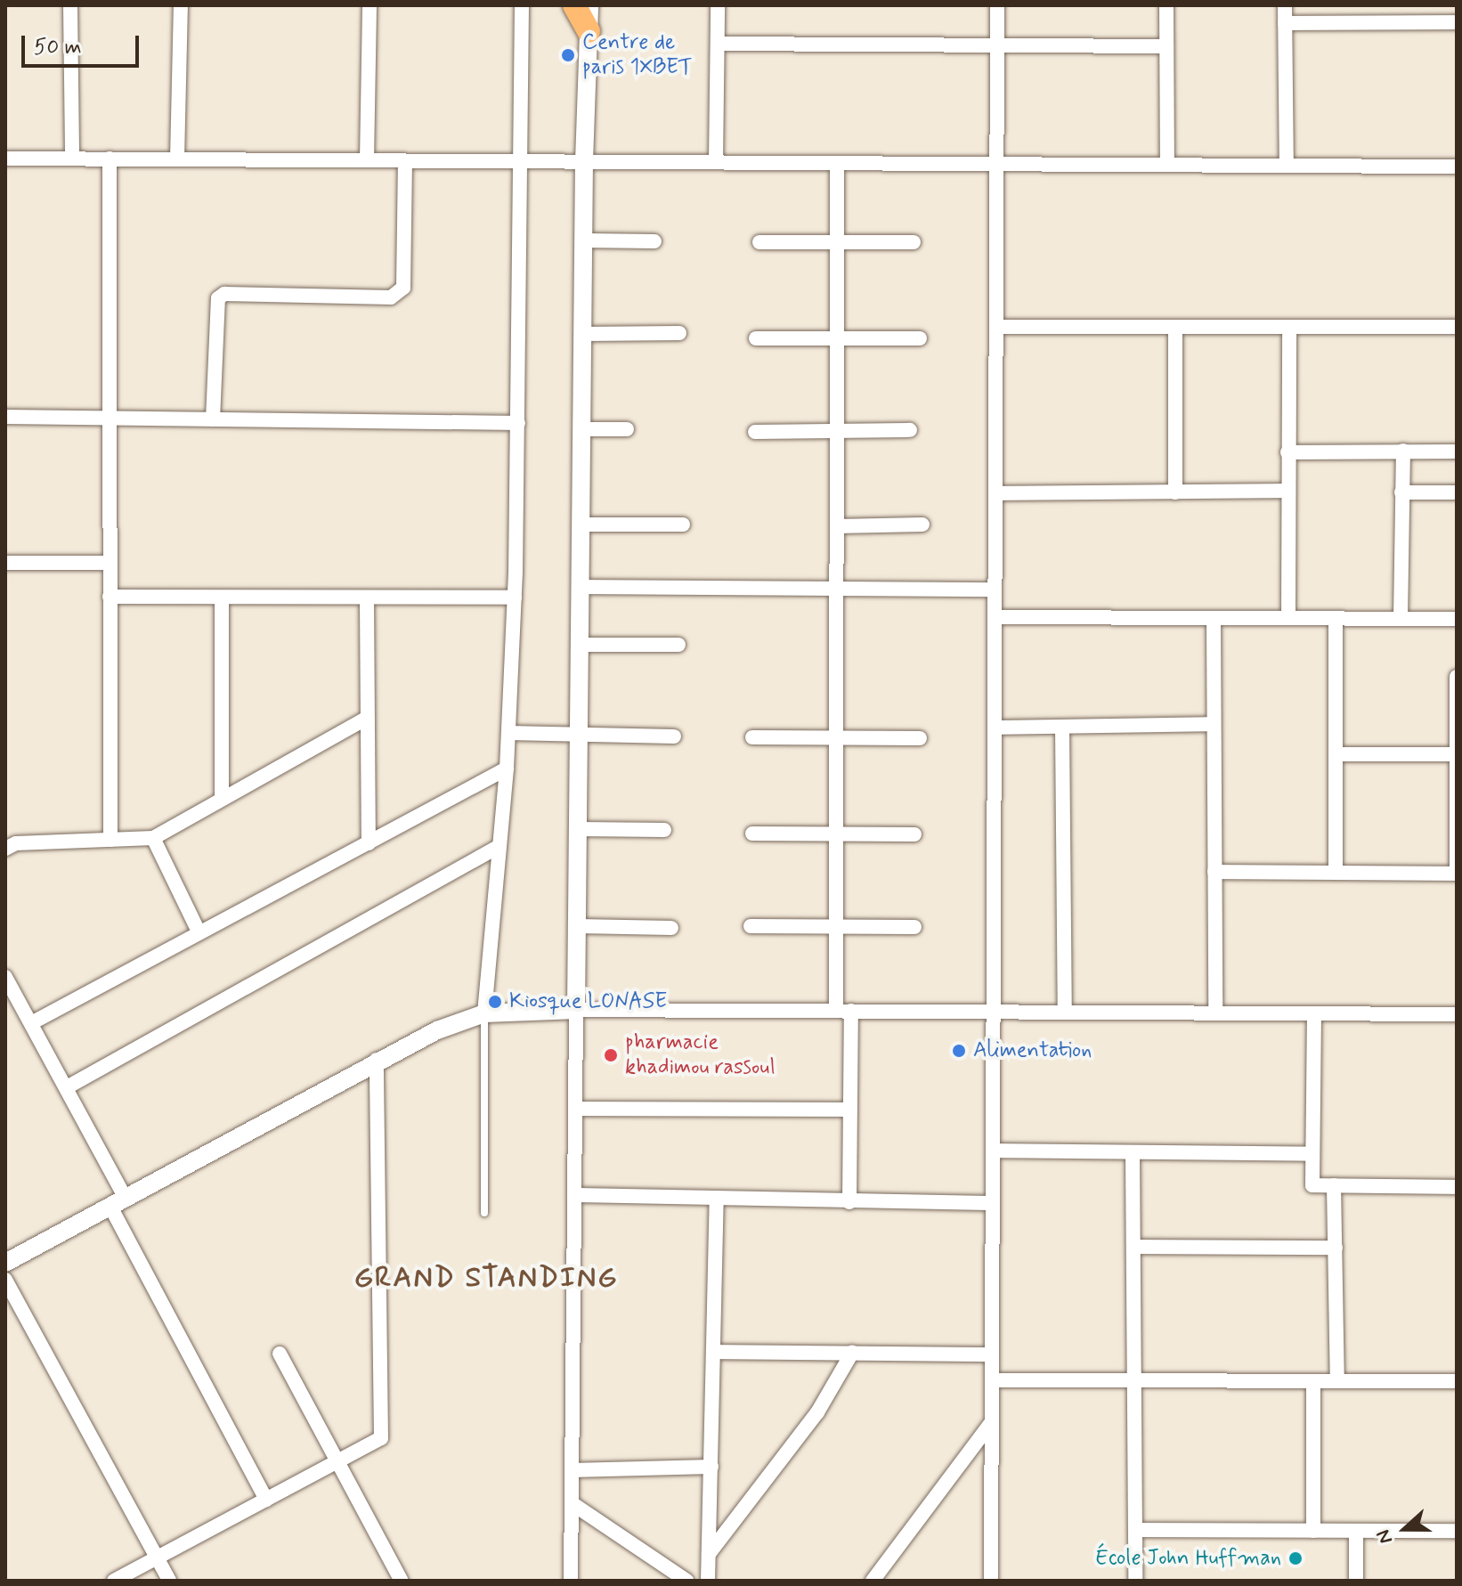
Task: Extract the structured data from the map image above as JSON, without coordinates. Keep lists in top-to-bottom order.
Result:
{
  "districts": ["GRAND STANDING"],
  "places": [
    "Centre de paris 1XBET",
    "Kiosque LONASE",
    "Alimentation",
    "pharmacie khadimou rassoul",
    "École John Huffman"
  ],
  "scale_bar": "50 m",
  "north": "left"
}
